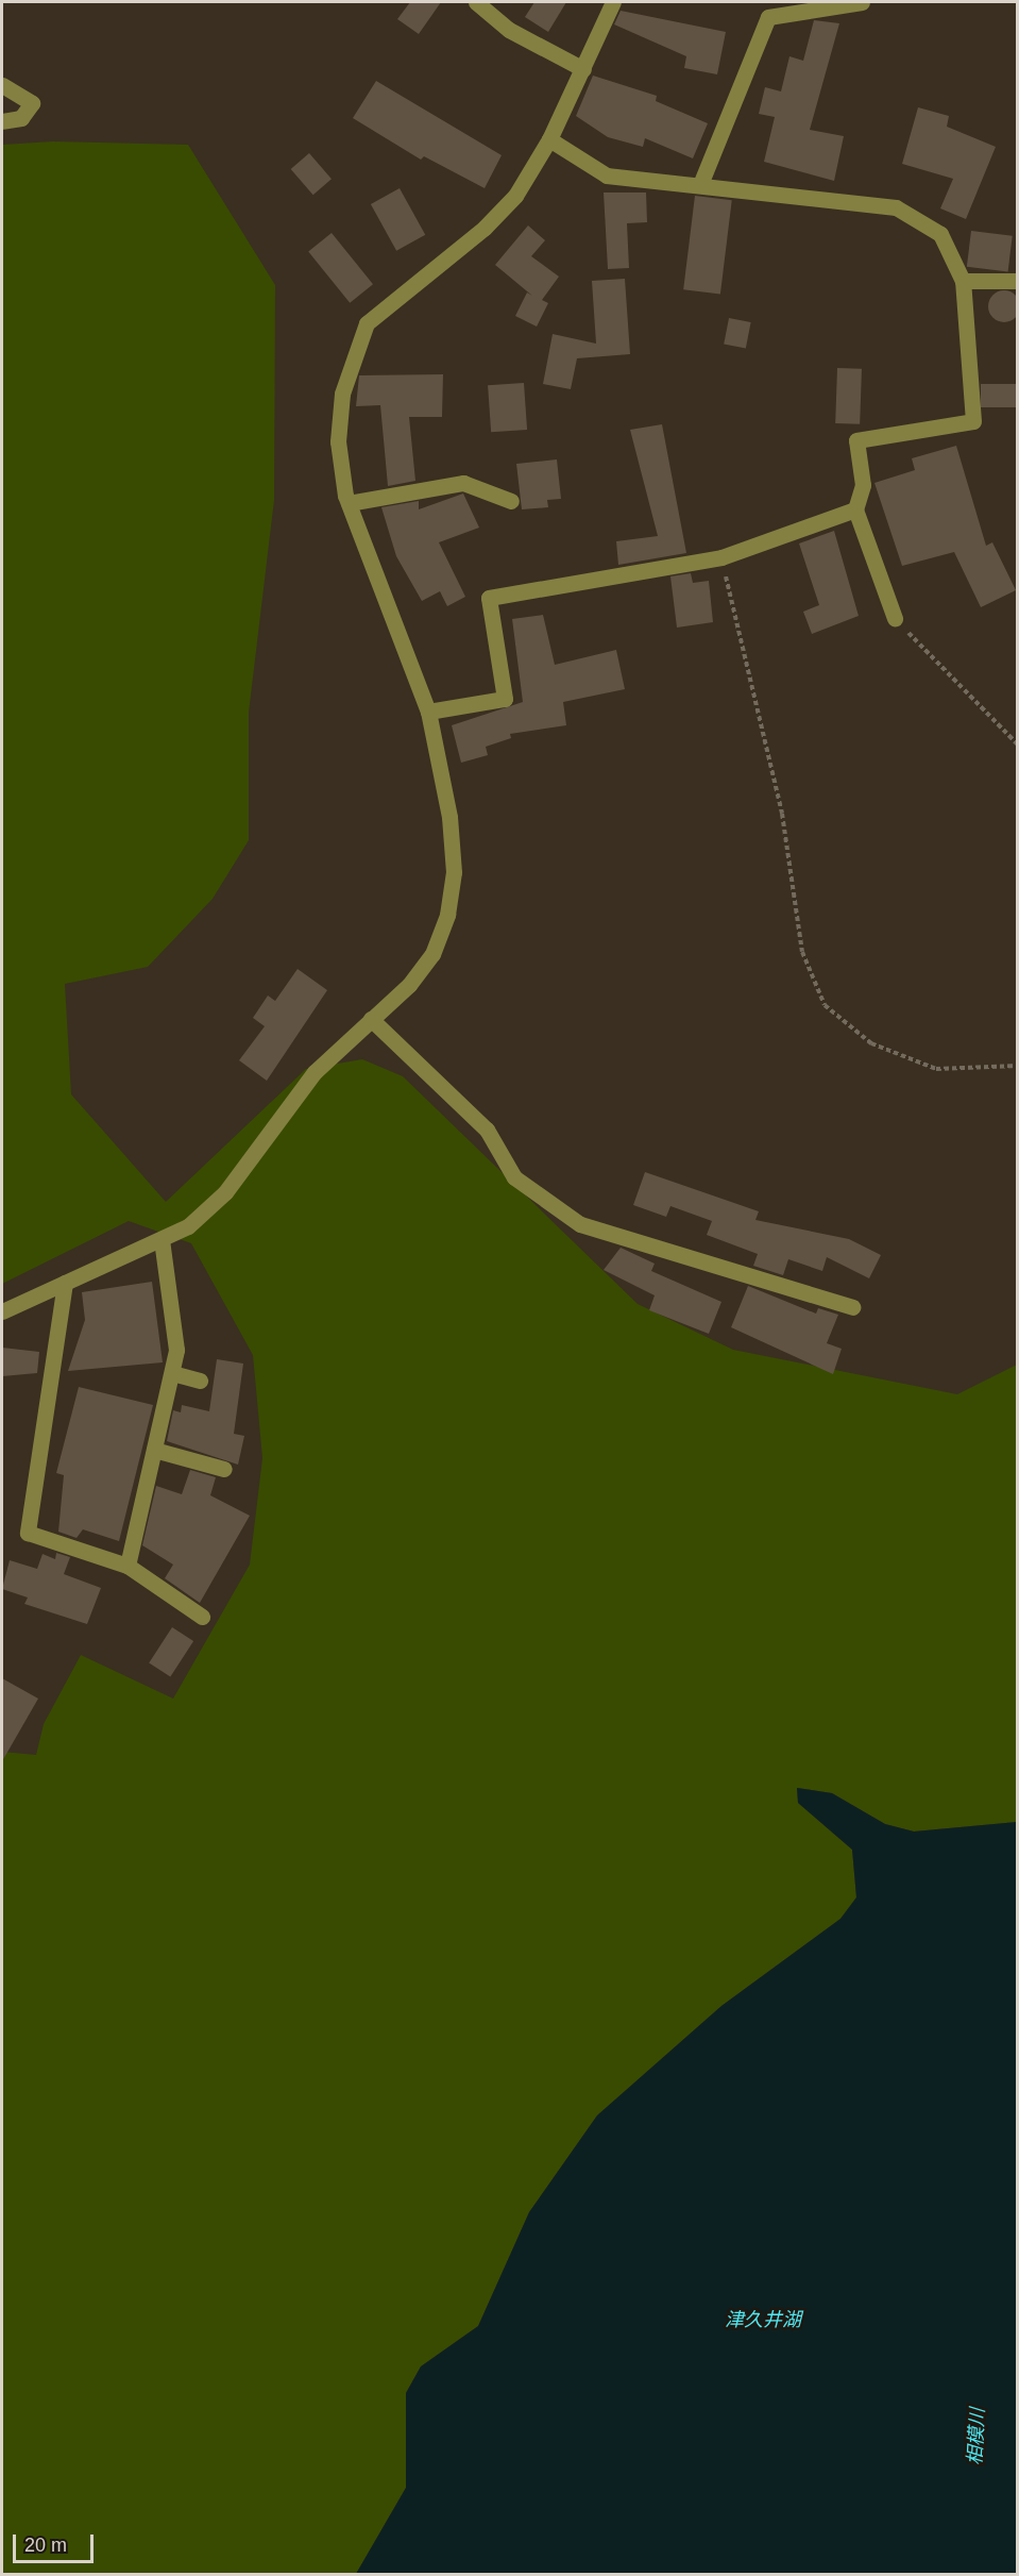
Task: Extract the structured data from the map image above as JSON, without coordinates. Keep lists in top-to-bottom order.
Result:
{
  "water": ["津久井湖", "相模川"],
  "scale_bar": "20 m"
}
